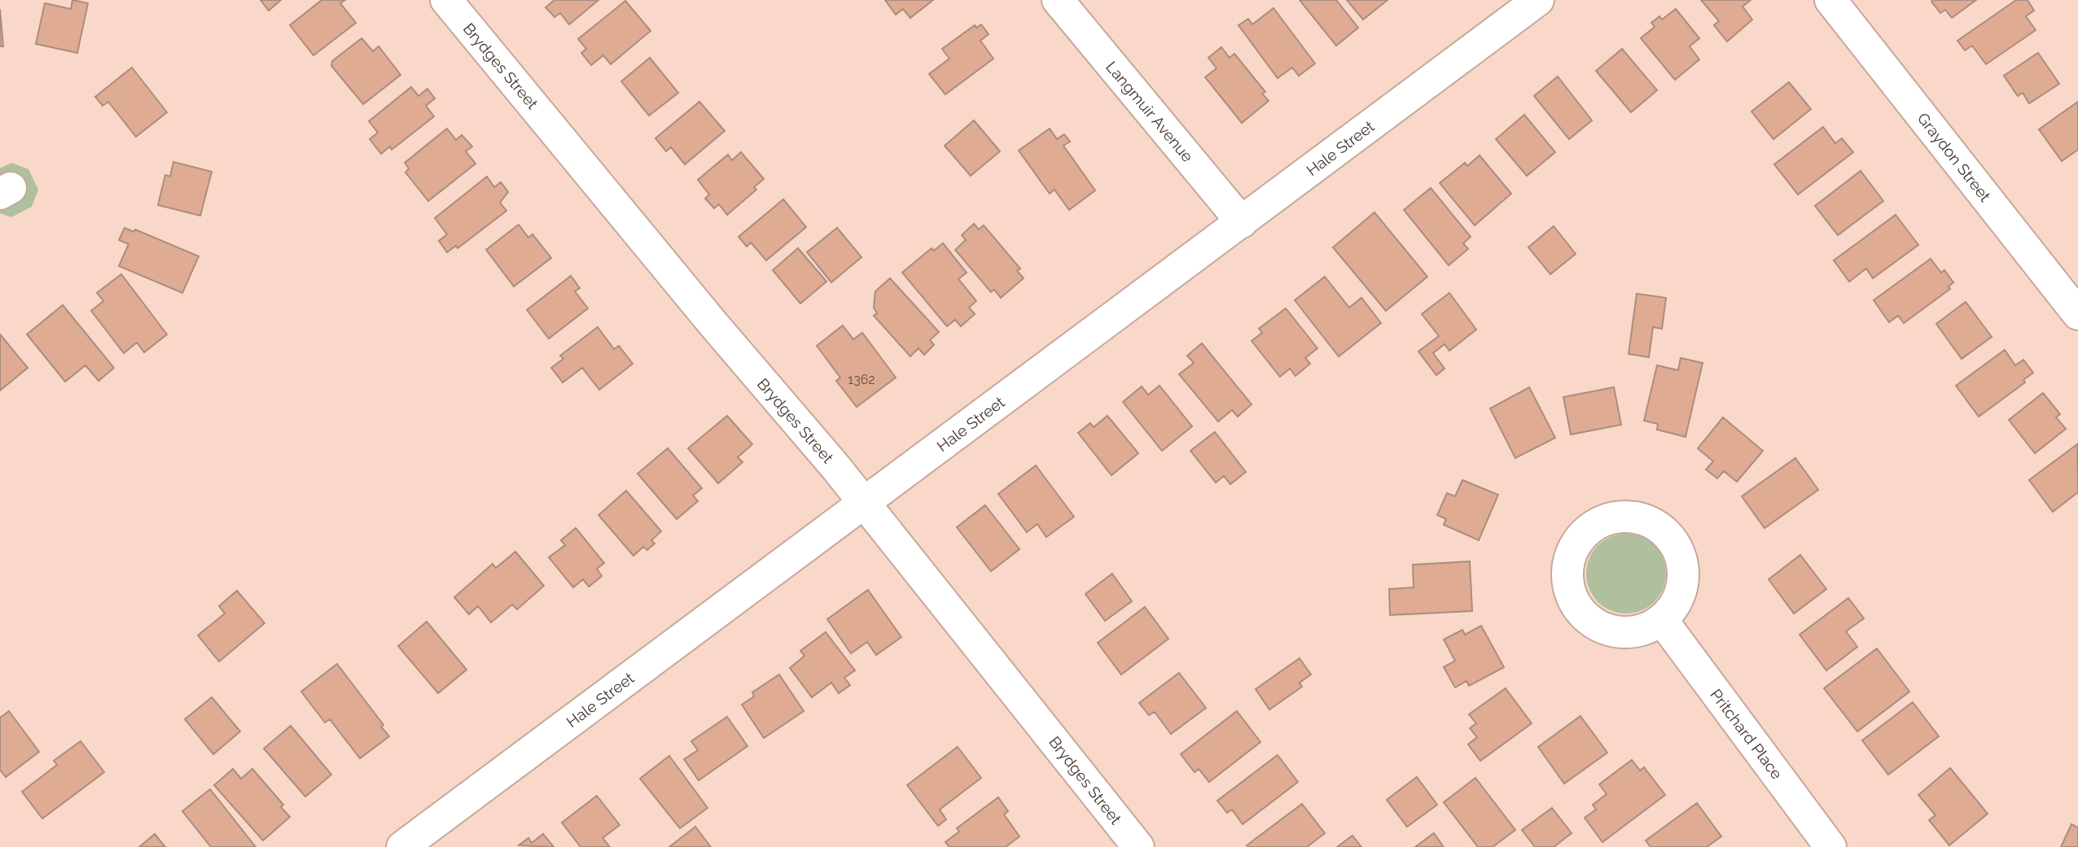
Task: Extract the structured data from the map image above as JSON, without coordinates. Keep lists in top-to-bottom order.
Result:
{
  "streets": {
    "street": [
      "Brydges Street",
      "Langmuir Avenue",
      "Hale Street",
      "Graydon Street",
      "Pritchard Place"
    ]
  },
  "crossings": [
    ["Brydges Street", "Hale Street"],
    ["Langmuir Avenue", "Hale Street"]
  ],
  "house_numbers": ["1362"]
}
